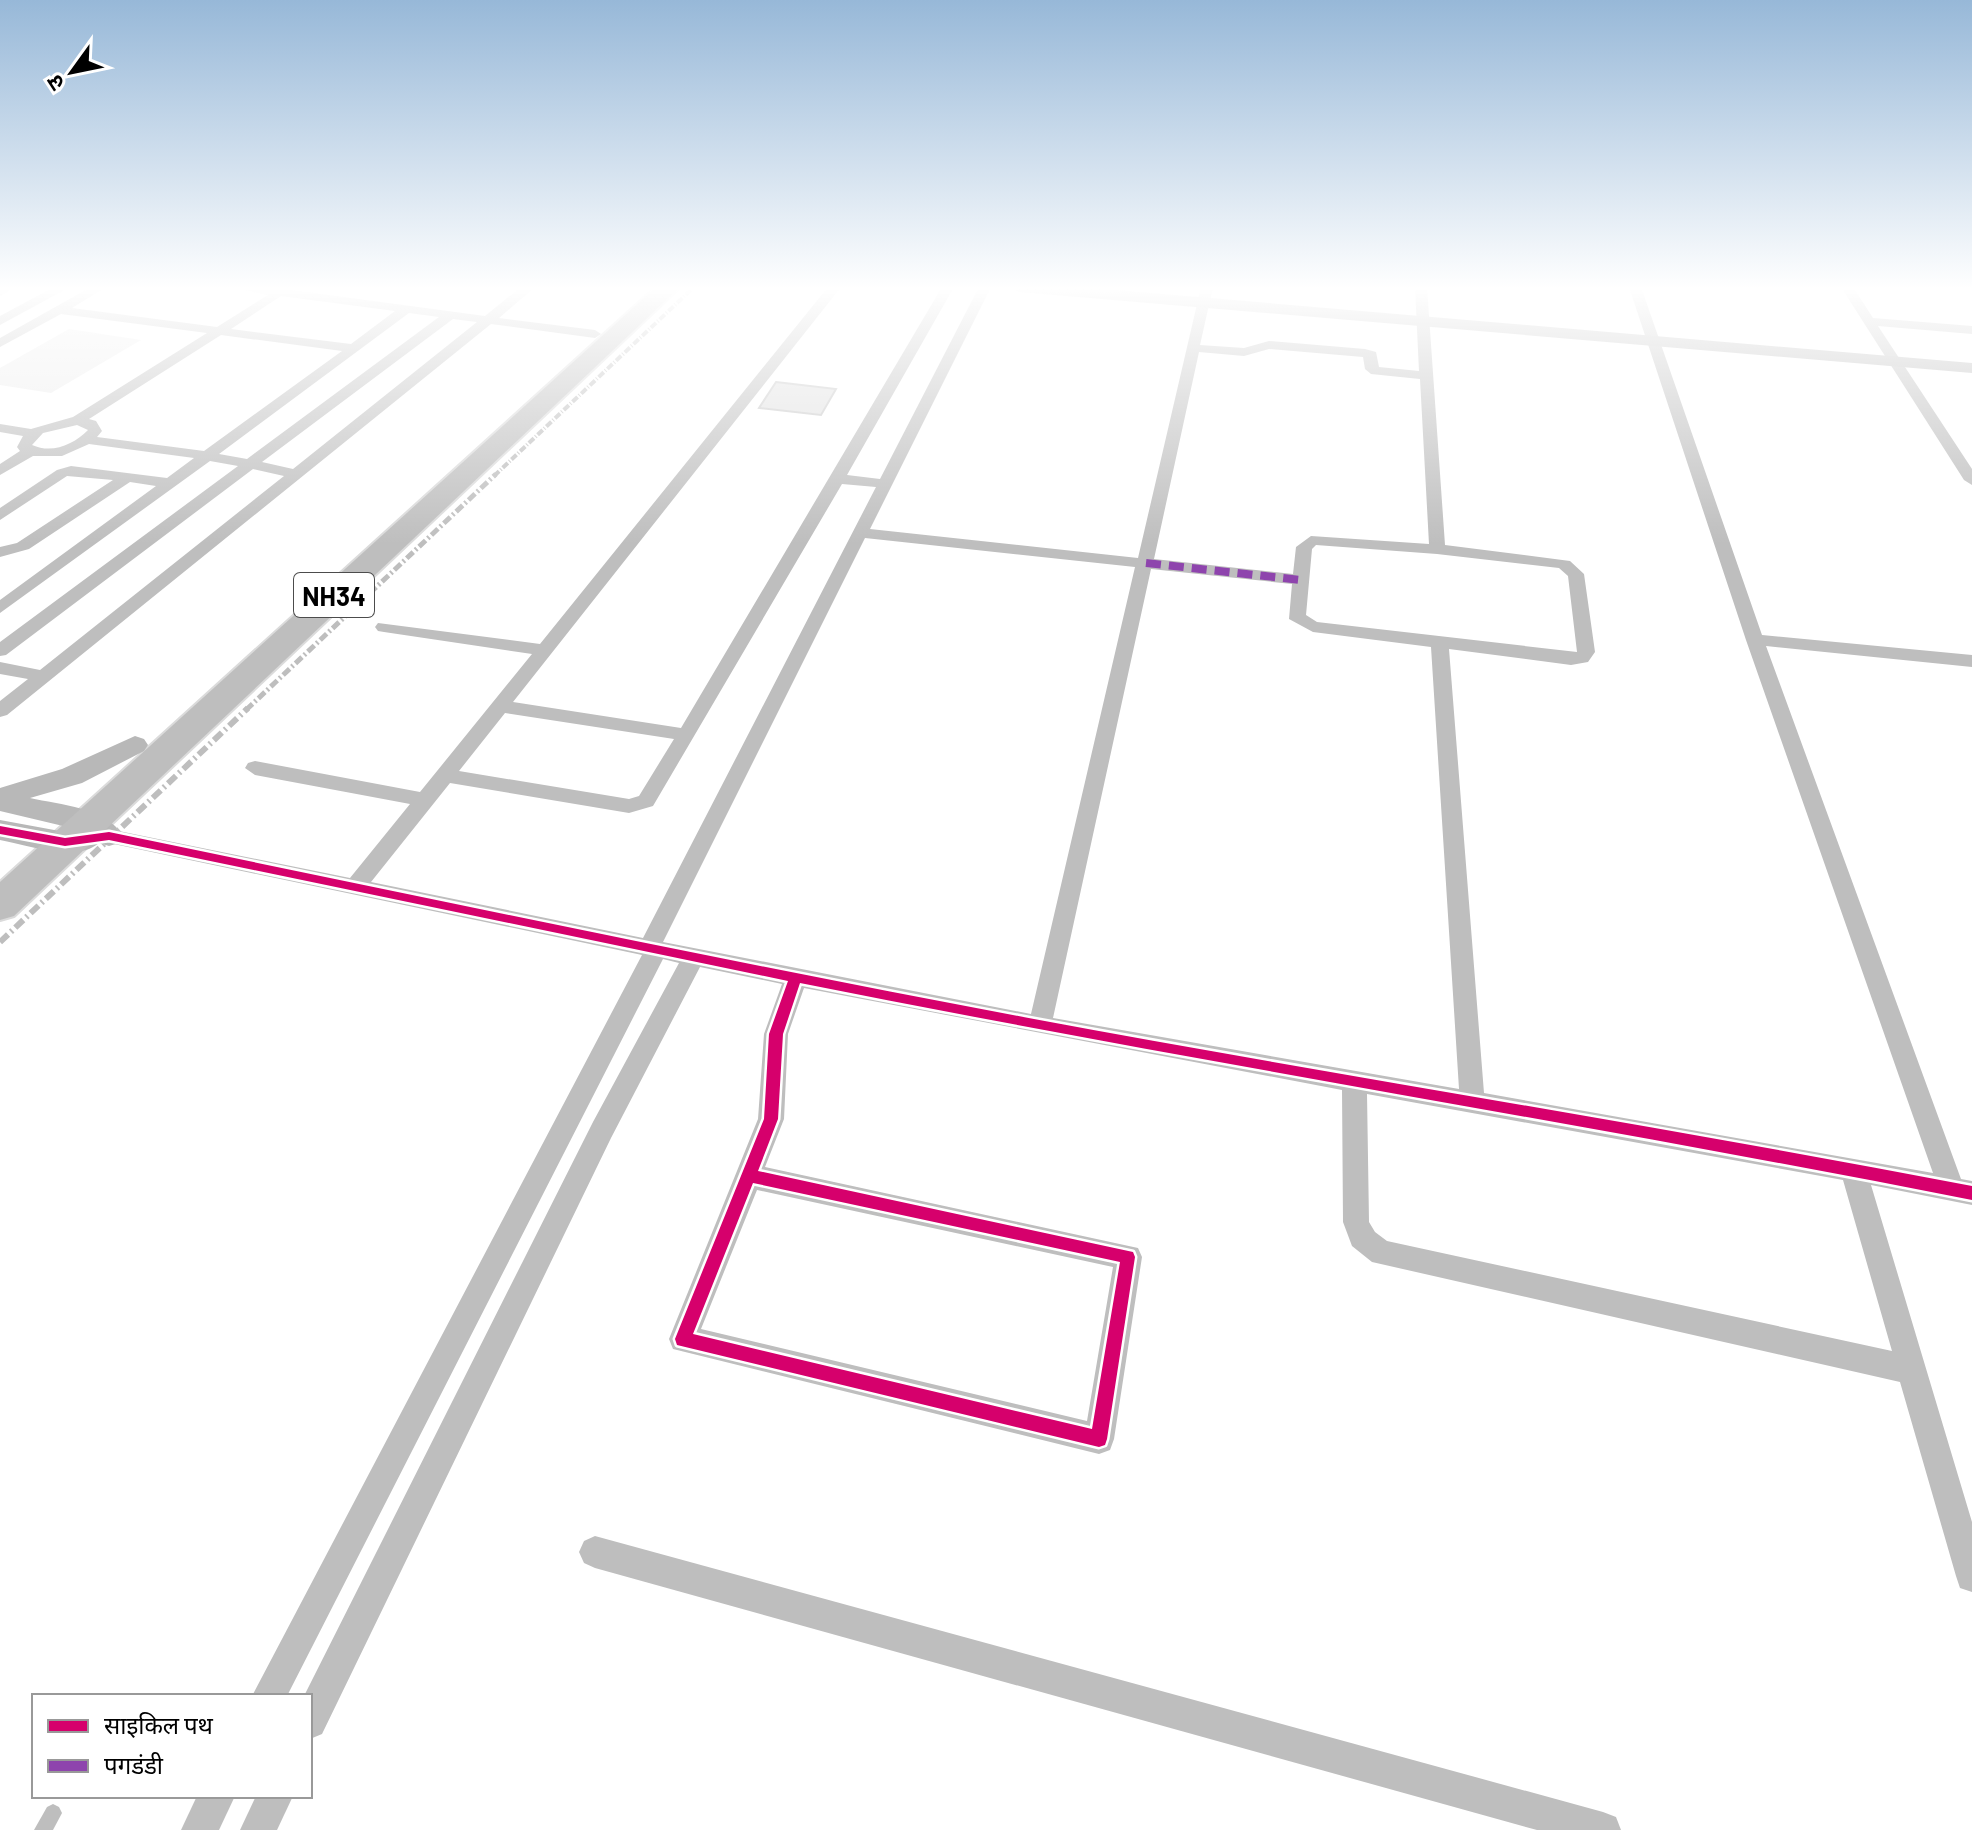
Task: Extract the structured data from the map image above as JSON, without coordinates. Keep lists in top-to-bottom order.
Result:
{
  "streets": {
    "highway": ["NH34"]
  },
  "legend": ["साइकिल पथ", "पगडंडी"],
  "north": "bottom left"
}
